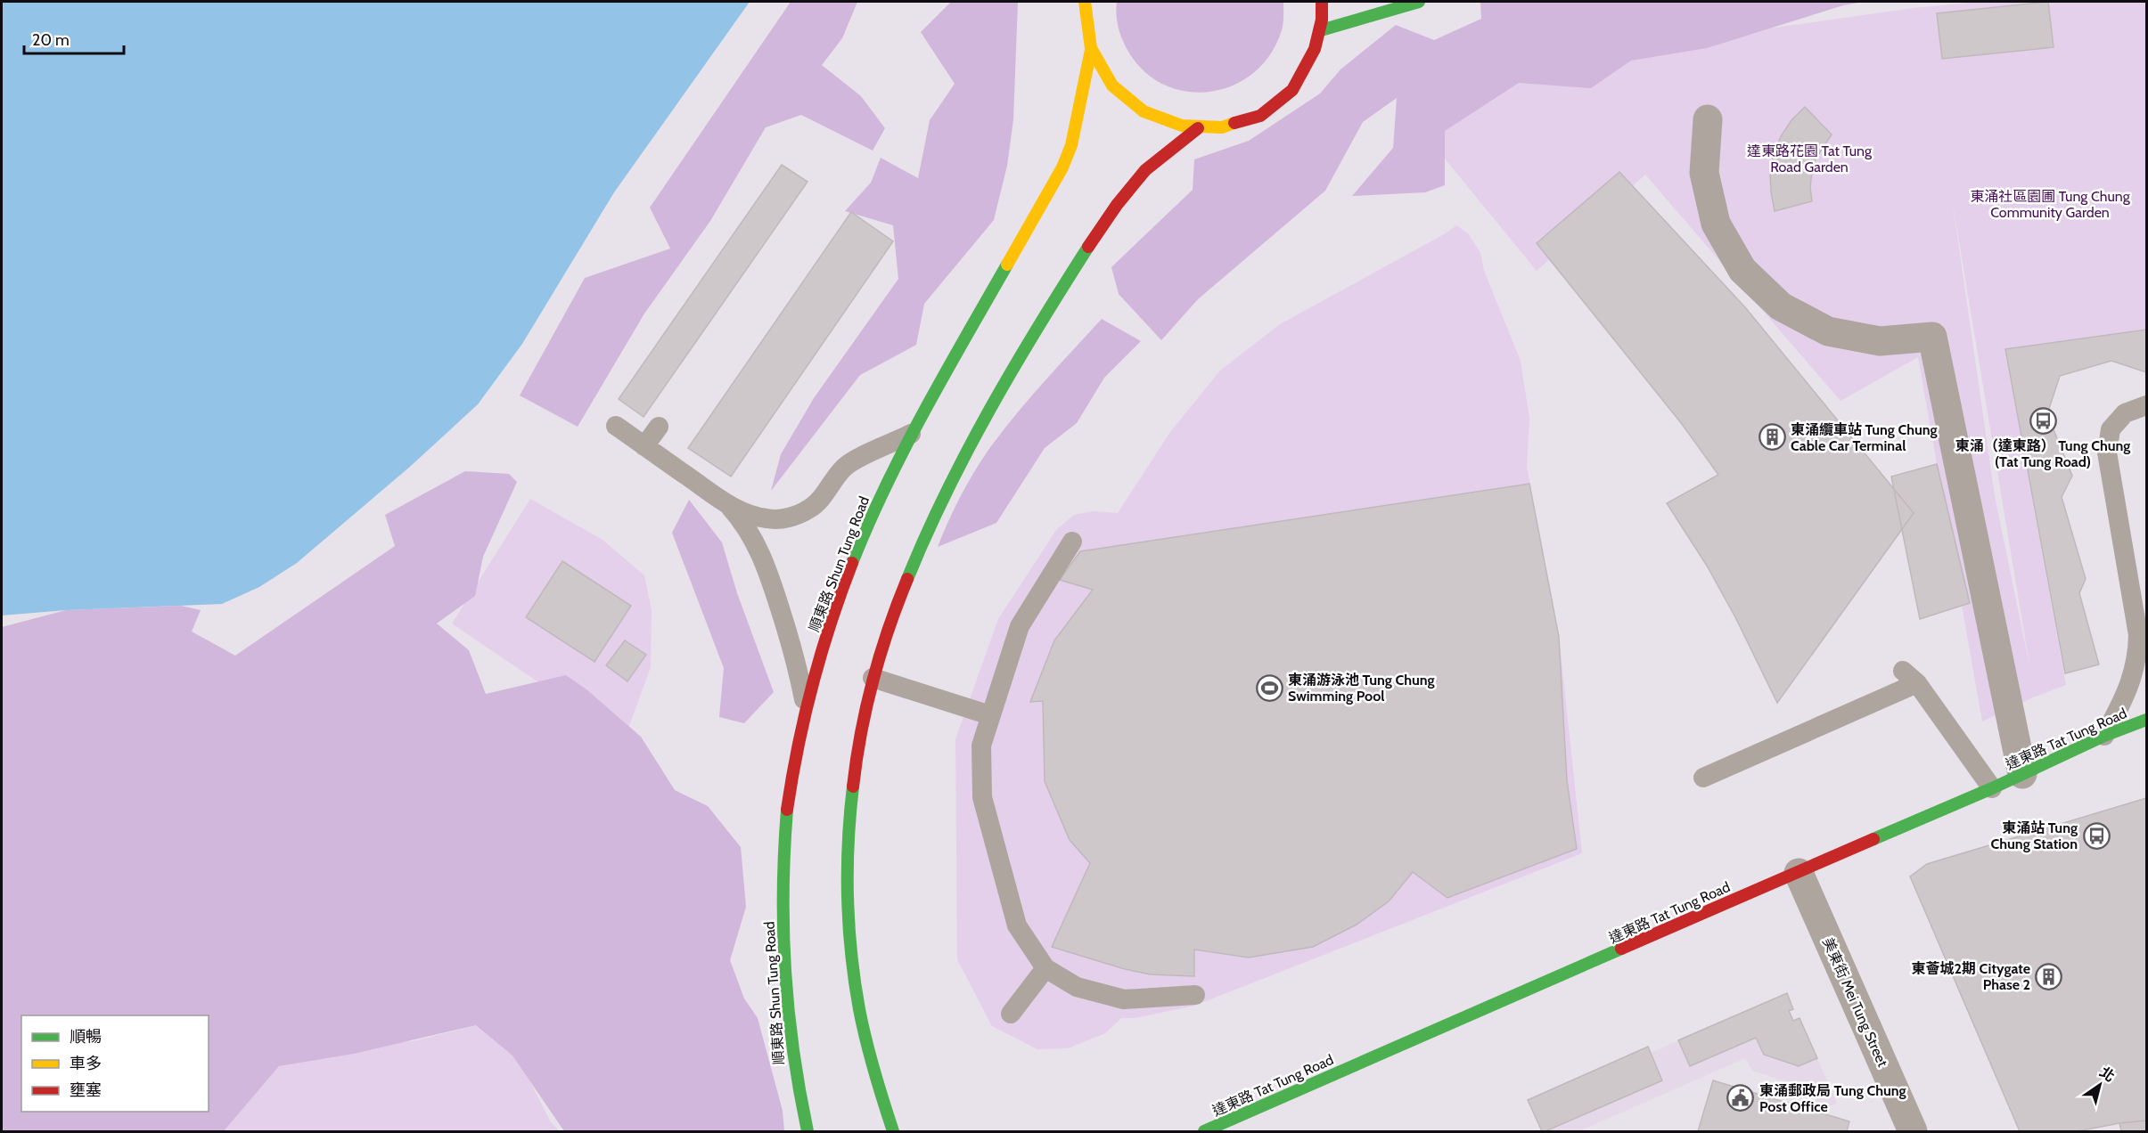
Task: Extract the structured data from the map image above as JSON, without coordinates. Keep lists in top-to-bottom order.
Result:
{
  "streets": {
    "main road": ["順東路 Shun Tung Road", "達東路 Tat Tung Road"],
    "street": ["美東街 Mei Tung Street"]
  },
  "crossings": [
    ["達東路 Tat Tung Road", "美東街 Mei Tung Street"]
  ],
  "parks": ["達東路花園 Tat Tung Road Garden", "東涌社區園圃 Tung Chung Community Garden"],
  "places": {
    "bus stop": ["東涌（達東路） Tung Chung (Tat Tung Road)", "東涌站 Tung Chung Station"],
    "building": ["東涌纜車站 Tung Chung Cable Car Terminal", "東薈城2期 Citygate Phase 2"],
    "sports": ["東涌游泳池 Tung Chung Swimming Pool"],
    "public building": ["東涌郵政局 Tung Chung Post Office"]
  },
  "legend": ["順暢", "車多", "壅塞"],
  "scale_bar": "20 m",
  "north": "top right"
}
